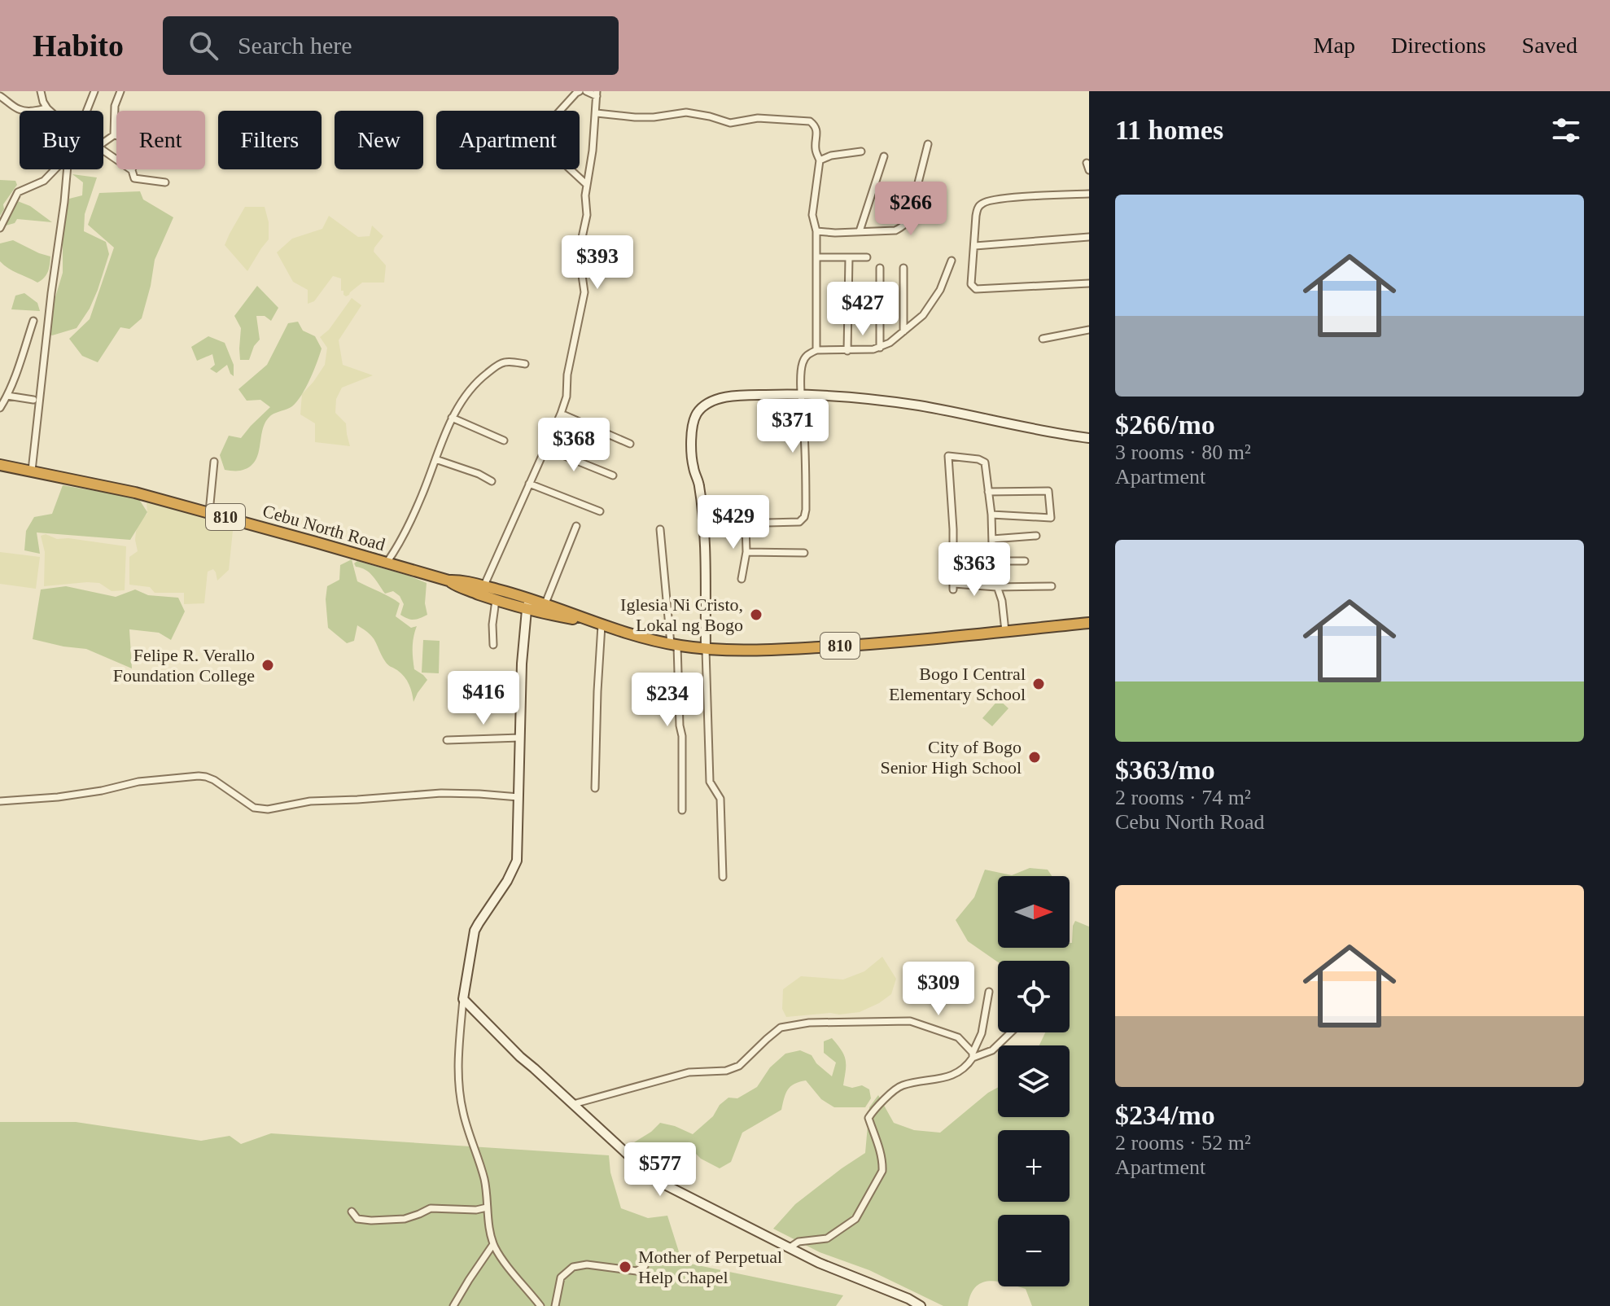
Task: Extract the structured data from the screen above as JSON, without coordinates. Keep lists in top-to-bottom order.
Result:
{
  "streets": {
    "highway": ["810", "Cebu North Road"]
  },
  "places": [
    "Iglesia Ni Cristo, Lokal ng Bogo",
    "Felipe R. Verallo Foundation College",
    "Bogo I Central Elementary School",
    "City of Bogo Senior High School",
    "Mother of Perpetual Help Chapel"
  ],
  "north": "right",
  "page": {
    "header": "Habito",
    "search": "Search here",
    "nav": ["Map", "Directions", "Saved"],
    "heading": "11 homes",
    "chip": [
      "Buy",
      "Rent",
      "Filters",
      "New",
      "Apartment"
    ],
    "list": [
      {
        "name": "$266/mo",
        "note": "3 rooms · 80 m² · Apartment"
      },
      {
        "name": "$363/mo",
        "note": "2 rooms · 74 m² · Cebu North Road"
      },
      {
        "name": "$234/mo",
        "note": "2 rooms · 52 m² · Apartment"
      }
    ],
    "price": [
      "$266",
      "$393",
      "$427",
      "$371",
      "$368",
      "$429",
      "$363",
      "$416",
      "$234",
      "$309",
      "$577"
    ],
    "map_buttons": ["+", "−"]
  }
}
